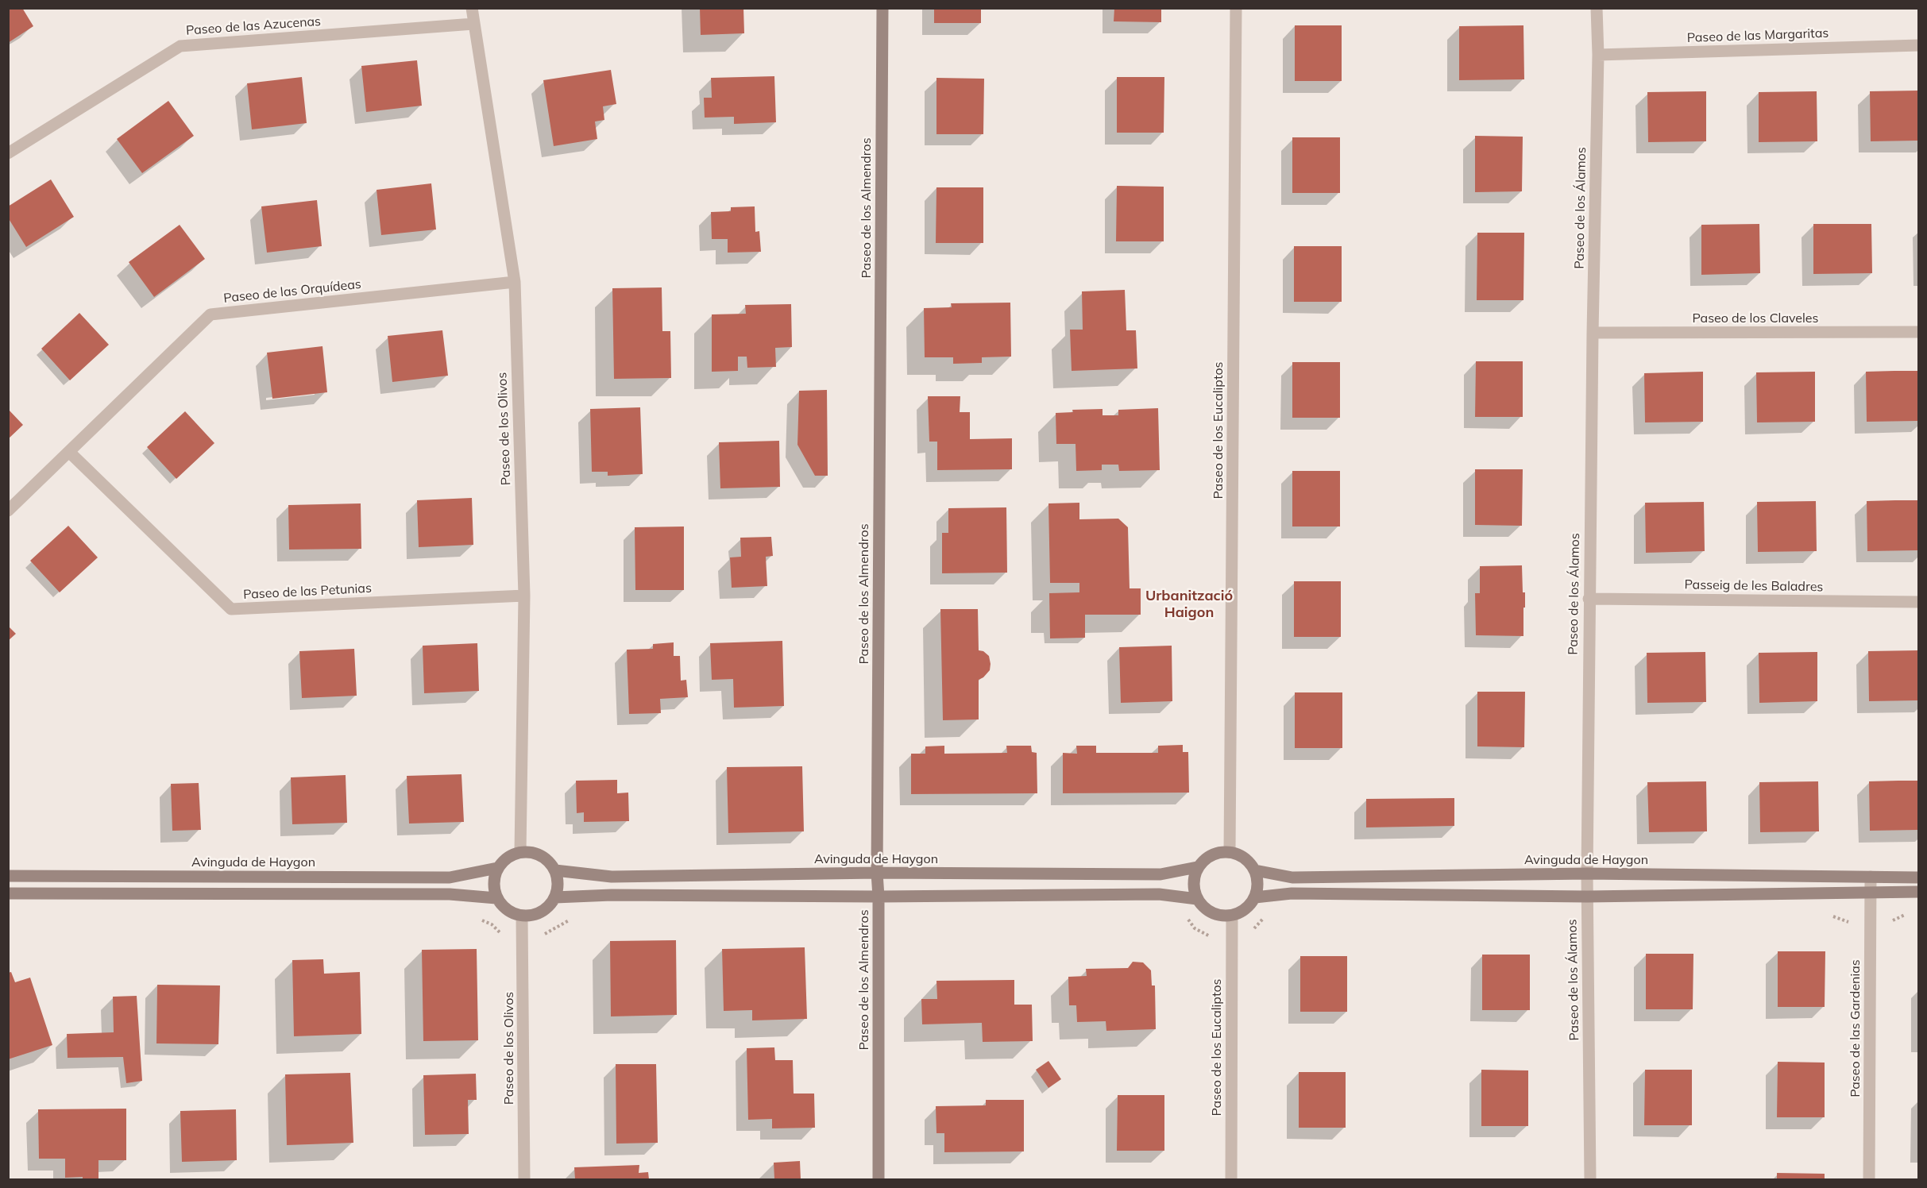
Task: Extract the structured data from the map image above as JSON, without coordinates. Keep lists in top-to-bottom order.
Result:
{
  "streets": {
    "street": [
      "Paseo de las Azucenas",
      "Paseo de las Margaritas",
      "Paseo de los Almendros",
      "Paseo de los Álamos",
      "Paseo de las Orquídeas",
      "Paseo de los Claveles",
      "Paseo de los Olivos",
      "Paseo de los Eucaliptos",
      "Passeig de les Baladres",
      "Paseo de las Petunias",
      "Avinguda de Haygon",
      "Paseo de las Gardenias"
    ]
  },
  "crossings": [
    ["Paseo de las Azucenas", "Paseo de los Olivos"],
    ["Paseo de las Margaritas", "Paseo de los Álamos"],
    ["Paseo de los Almendros", "Avinguda de Haygon"],
    ["Paseo de los Álamos", "Paseo de los Claveles"],
    ["Paseo de los Álamos", "Passeig de les Baladres"],
    ["Paseo de los Álamos", "Avinguda de Haygon"],
    ["Paseo de las Orquídeas", "Paseo de los Olivos"],
    ["Paseo de las Orquídeas", "Paseo de las Petunias"],
    ["Paseo de los Olivos", "Paseo de las Petunias"],
    ["Paseo de los Olivos", "Avinguda de Haygon"],
    ["Paseo de los Eucaliptos", "Avinguda de Haygon"],
    ["Avinguda de Haygon", "Paseo de las Gardenias"]
  ],
  "districts": ["Urbanització Haigon"]
}
